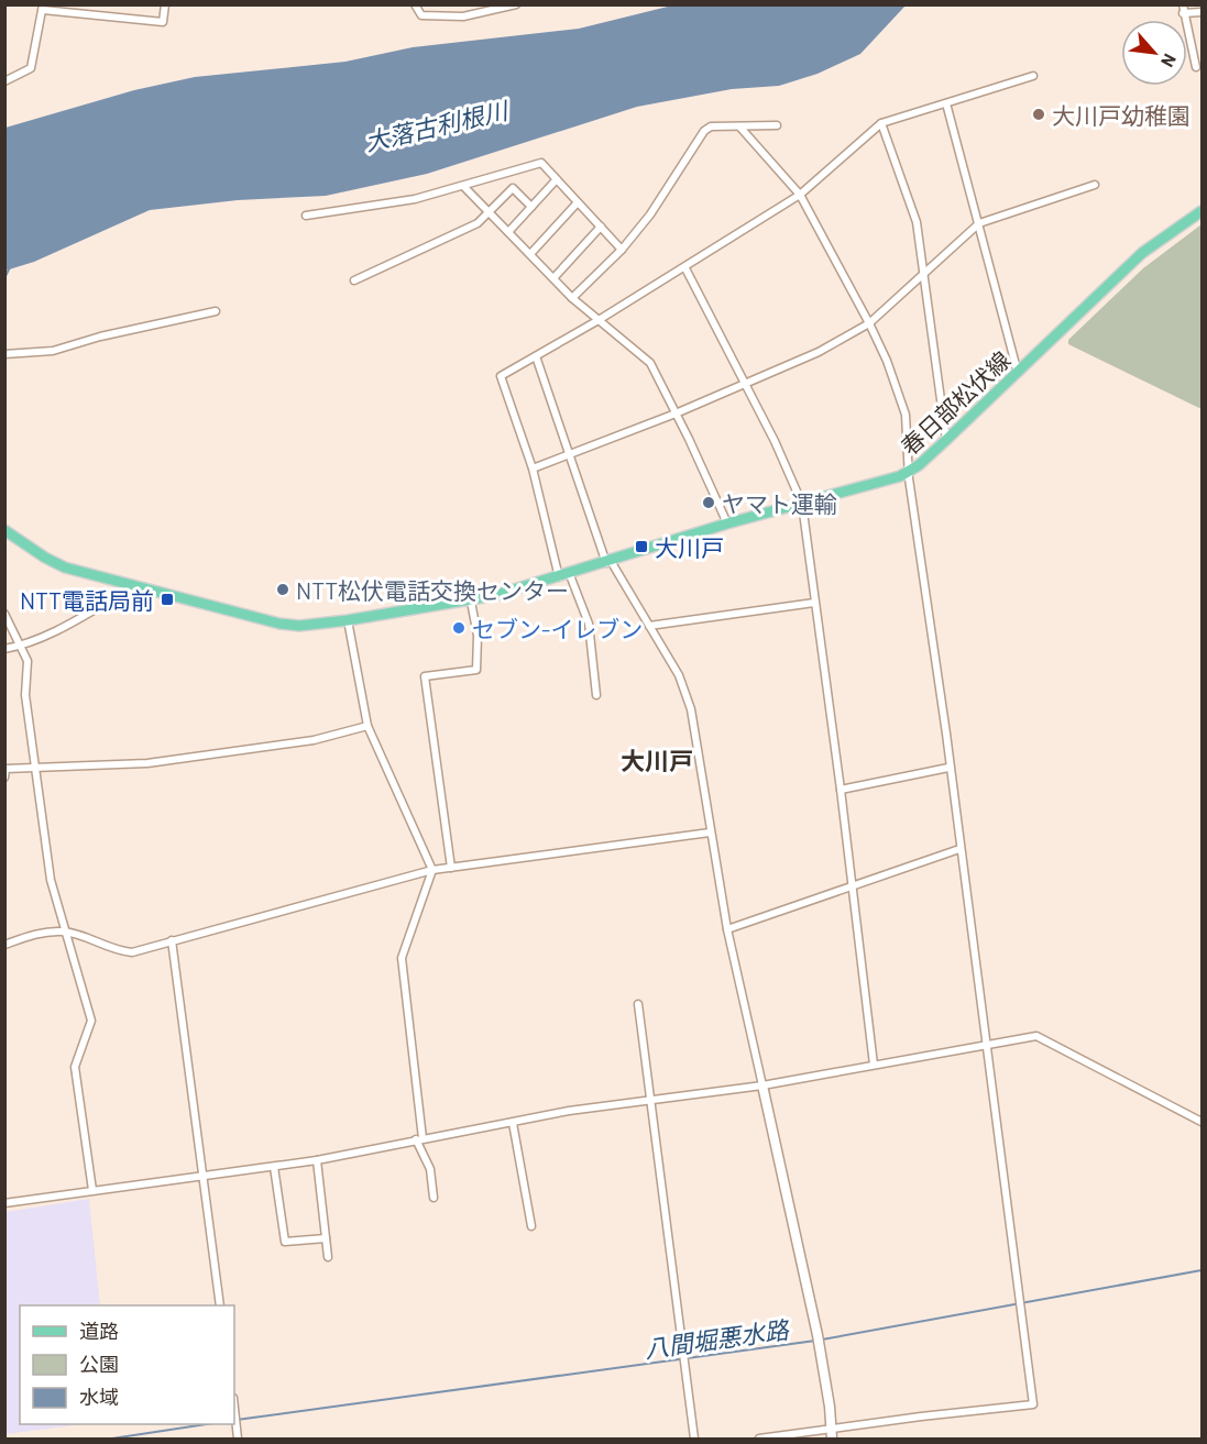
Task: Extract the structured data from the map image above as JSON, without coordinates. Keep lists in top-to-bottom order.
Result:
{
  "streets": {
    "main road": ["春日部松伏線"]
  },
  "districts": ["大川戸"],
  "water": ["大落古利根川", "八間堀悪水路"],
  "places": {
    "other": [
      "大川戸幼稚園",
      "ヤマト運輸",
      "NTT松伏電話交換センター",
      "セブン-イレブン"
    ],
    "transit": ["大川戸", "NTT電話局前"]
  },
  "legend": ["道路", "公園", "水域"],
  "north": "bottom right"
}
